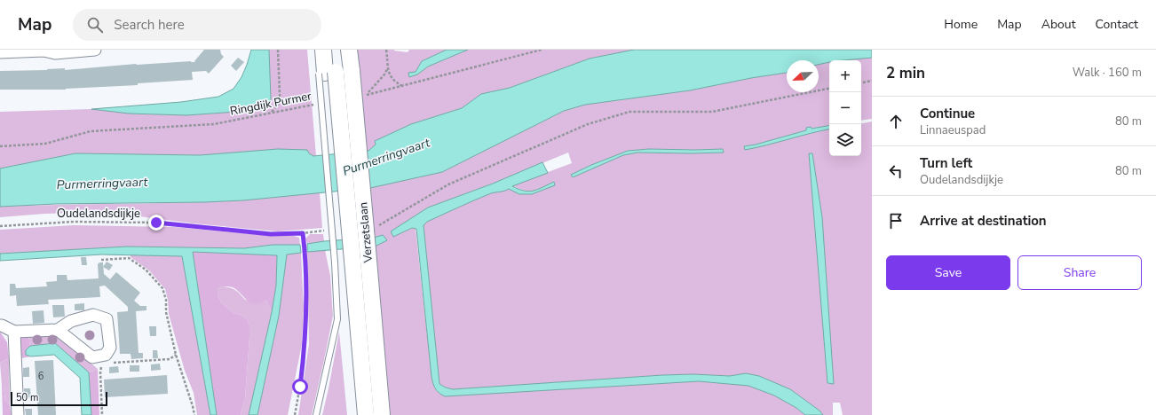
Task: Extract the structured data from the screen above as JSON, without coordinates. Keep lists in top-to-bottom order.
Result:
{
  "streets": {
    "main road": ["Verzetslaan"],
    "path": ["Ringdijk Purmer", "Oudelandsdijkje"]
  },
  "water": ["Purmerringvaart"],
  "house_numbers": ["6"],
  "scale_bar": "50 m",
  "north": "bottom left",
  "page": {
    "header": "Map",
    "search": "Search here",
    "nav": [
      "Home",
      "Map",
      "About",
      "Contact"
    ],
    "heading": ["2 min", "Walk · 160 m"],
    "map_buttons": ["+", "−"],
    "list": [
      ["Continue", "Linnaeuspad", "80 m"],
      ["Turn left", "Oudelandsdijkje", "80 m"],
      "Arrive at destination"
    ],
    "buttons": ["Save", "Share"],
    "scale": "50 m"
  }
}
